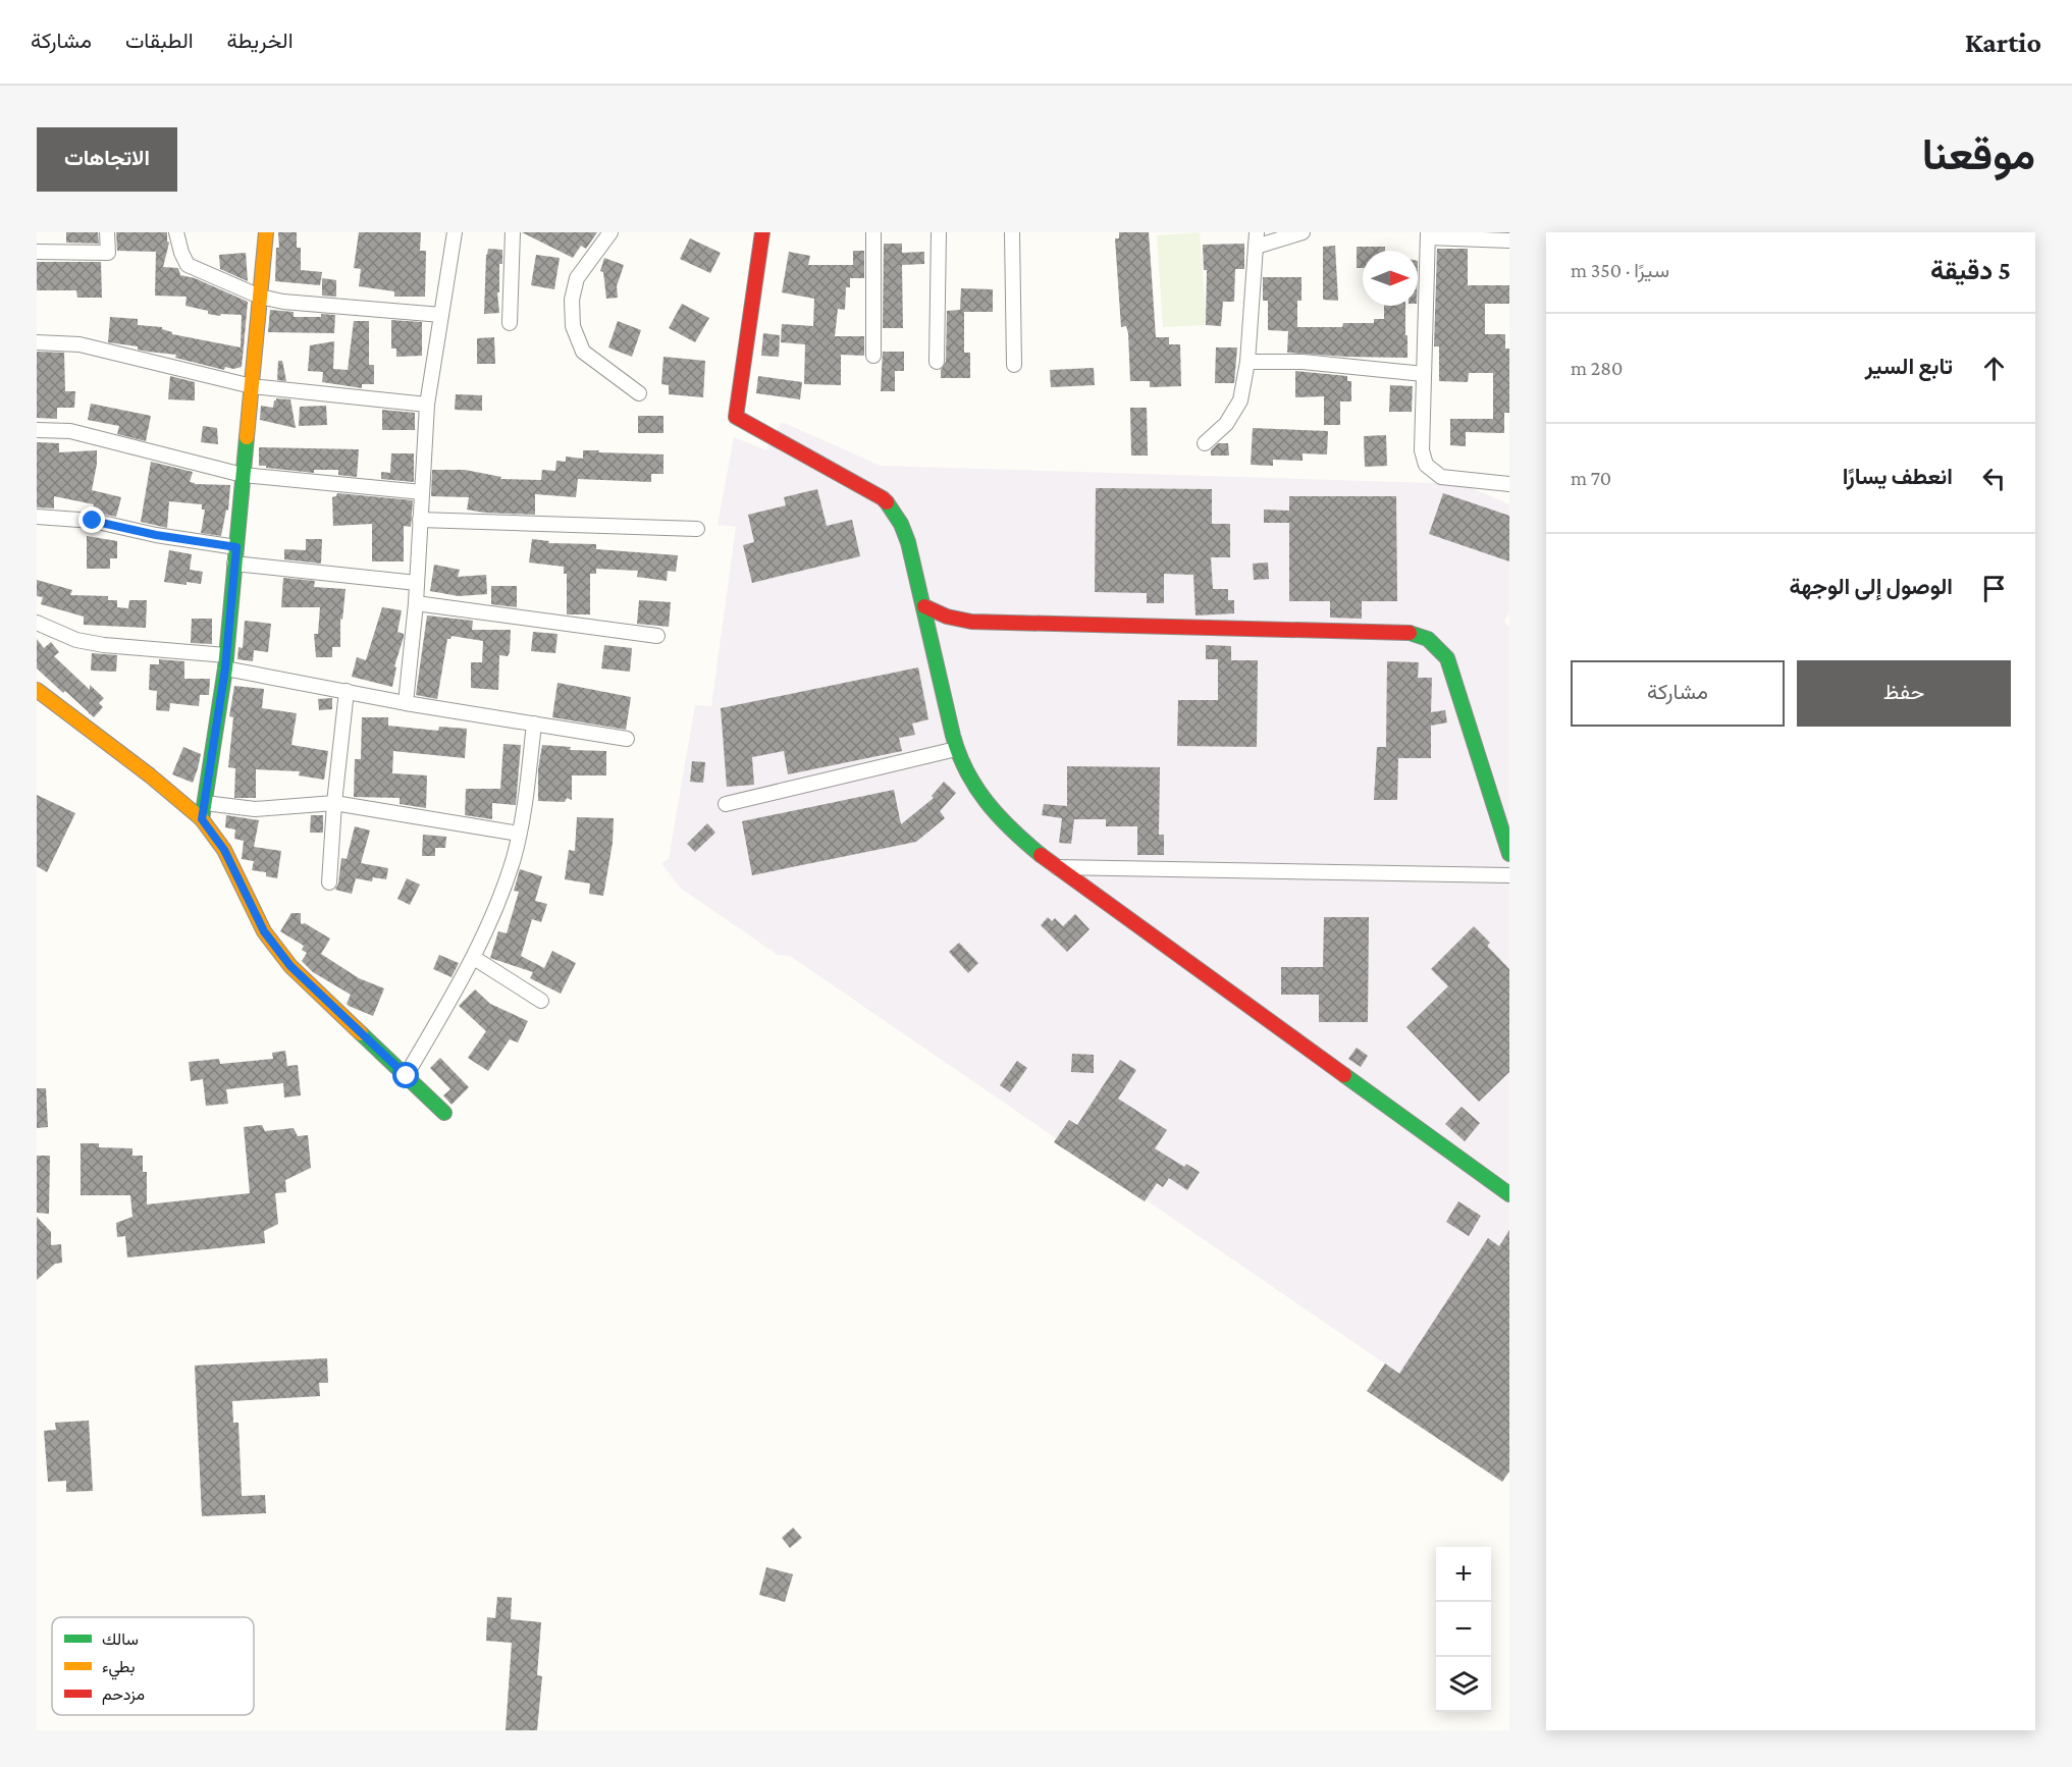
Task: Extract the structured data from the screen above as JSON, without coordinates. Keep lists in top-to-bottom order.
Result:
{
  "legend": ["سالك", "بطيء", "مزدحم"],
  "north": "right",
  "page": {
    "header": "Kartio",
    "nav": ["الخريطة", "الطبقات", "مشاركة"],
    "title": "موقعنا",
    "buttons": [
      "الاتجاهات",
      ["حفظ", "مشاركة"]
    ],
    "heading": ["5 دقيقة", "سيرًا · 350 m"],
    "list": [
      ["تابع السير", "280 m"],
      ["انعطف يسارًا", "70 m"],
      "الوصول إلى الوجهة"
    ],
    "map_buttons": ["+", "−"]
  }
}
